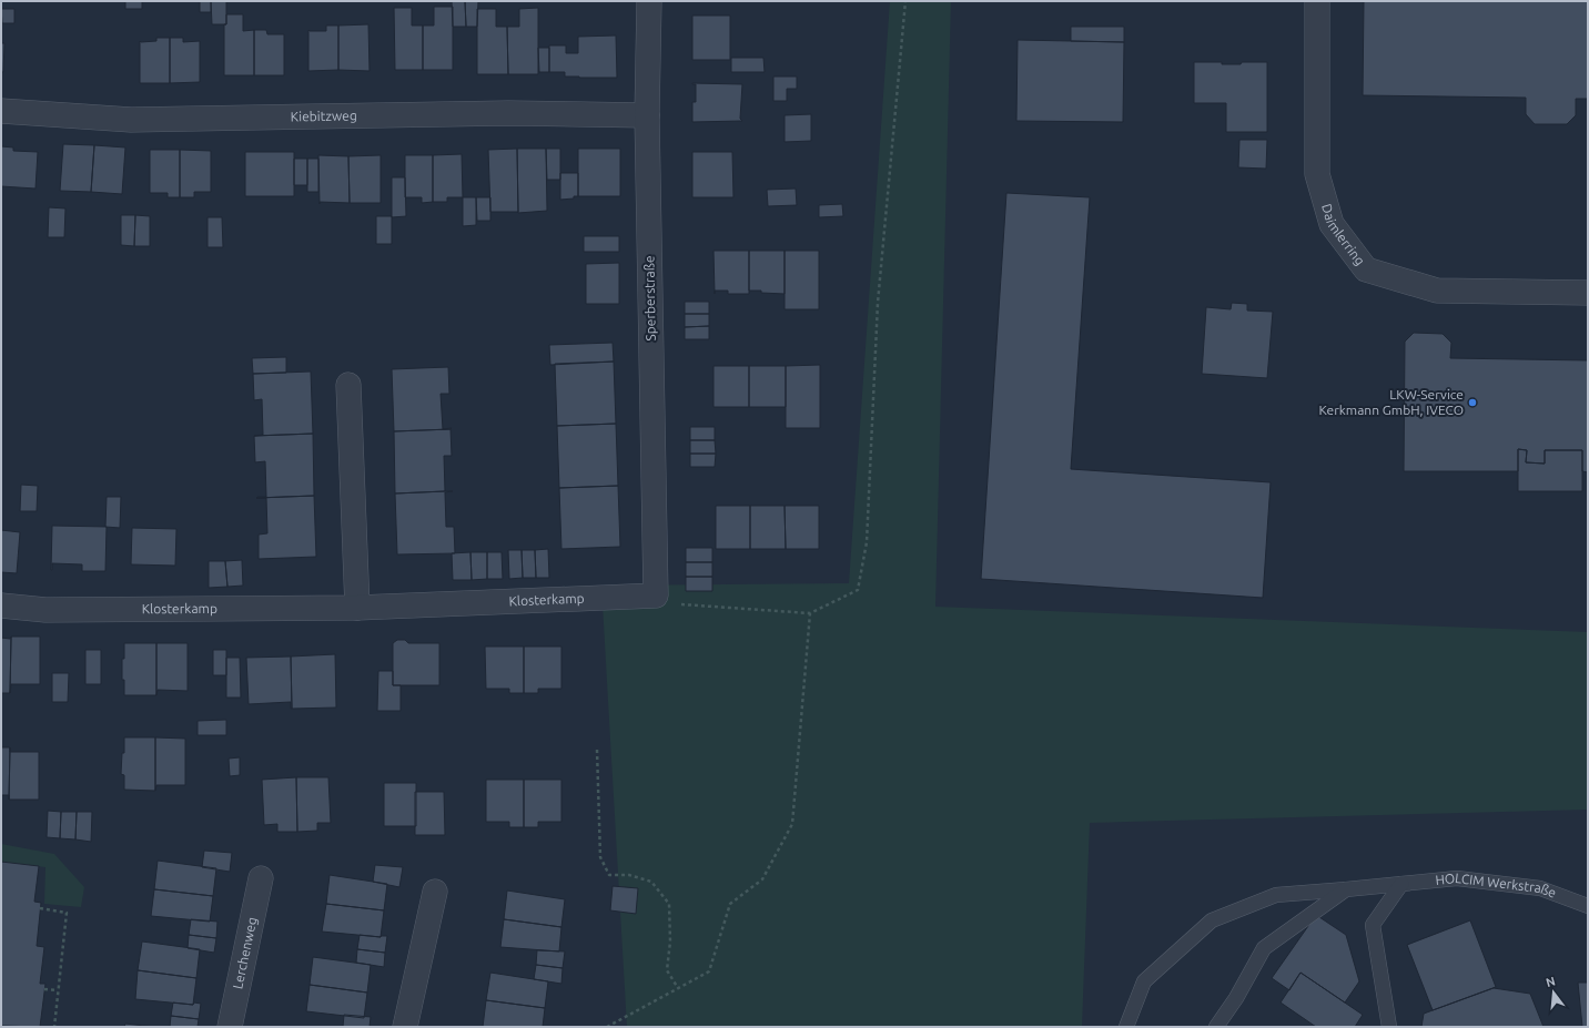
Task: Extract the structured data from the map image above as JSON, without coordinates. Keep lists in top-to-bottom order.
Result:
{
  "streets": {
    "street": [
      "Kiebitzweg",
      "Daimlerring",
      "Sperberstraße",
      "Klosterkamp",
      "Lerchenweg"
    ],
    "lane": ["HOLCIM Werkstraße"]
  },
  "crossings": [
    ["Kiebitzweg", "Sperberstraße"],
    ["Sperberstraße", "Klosterkamp"]
  ],
  "places": ["LKW-Service Kerkmann GmbH, IVECO"],
  "north": "top"
}
